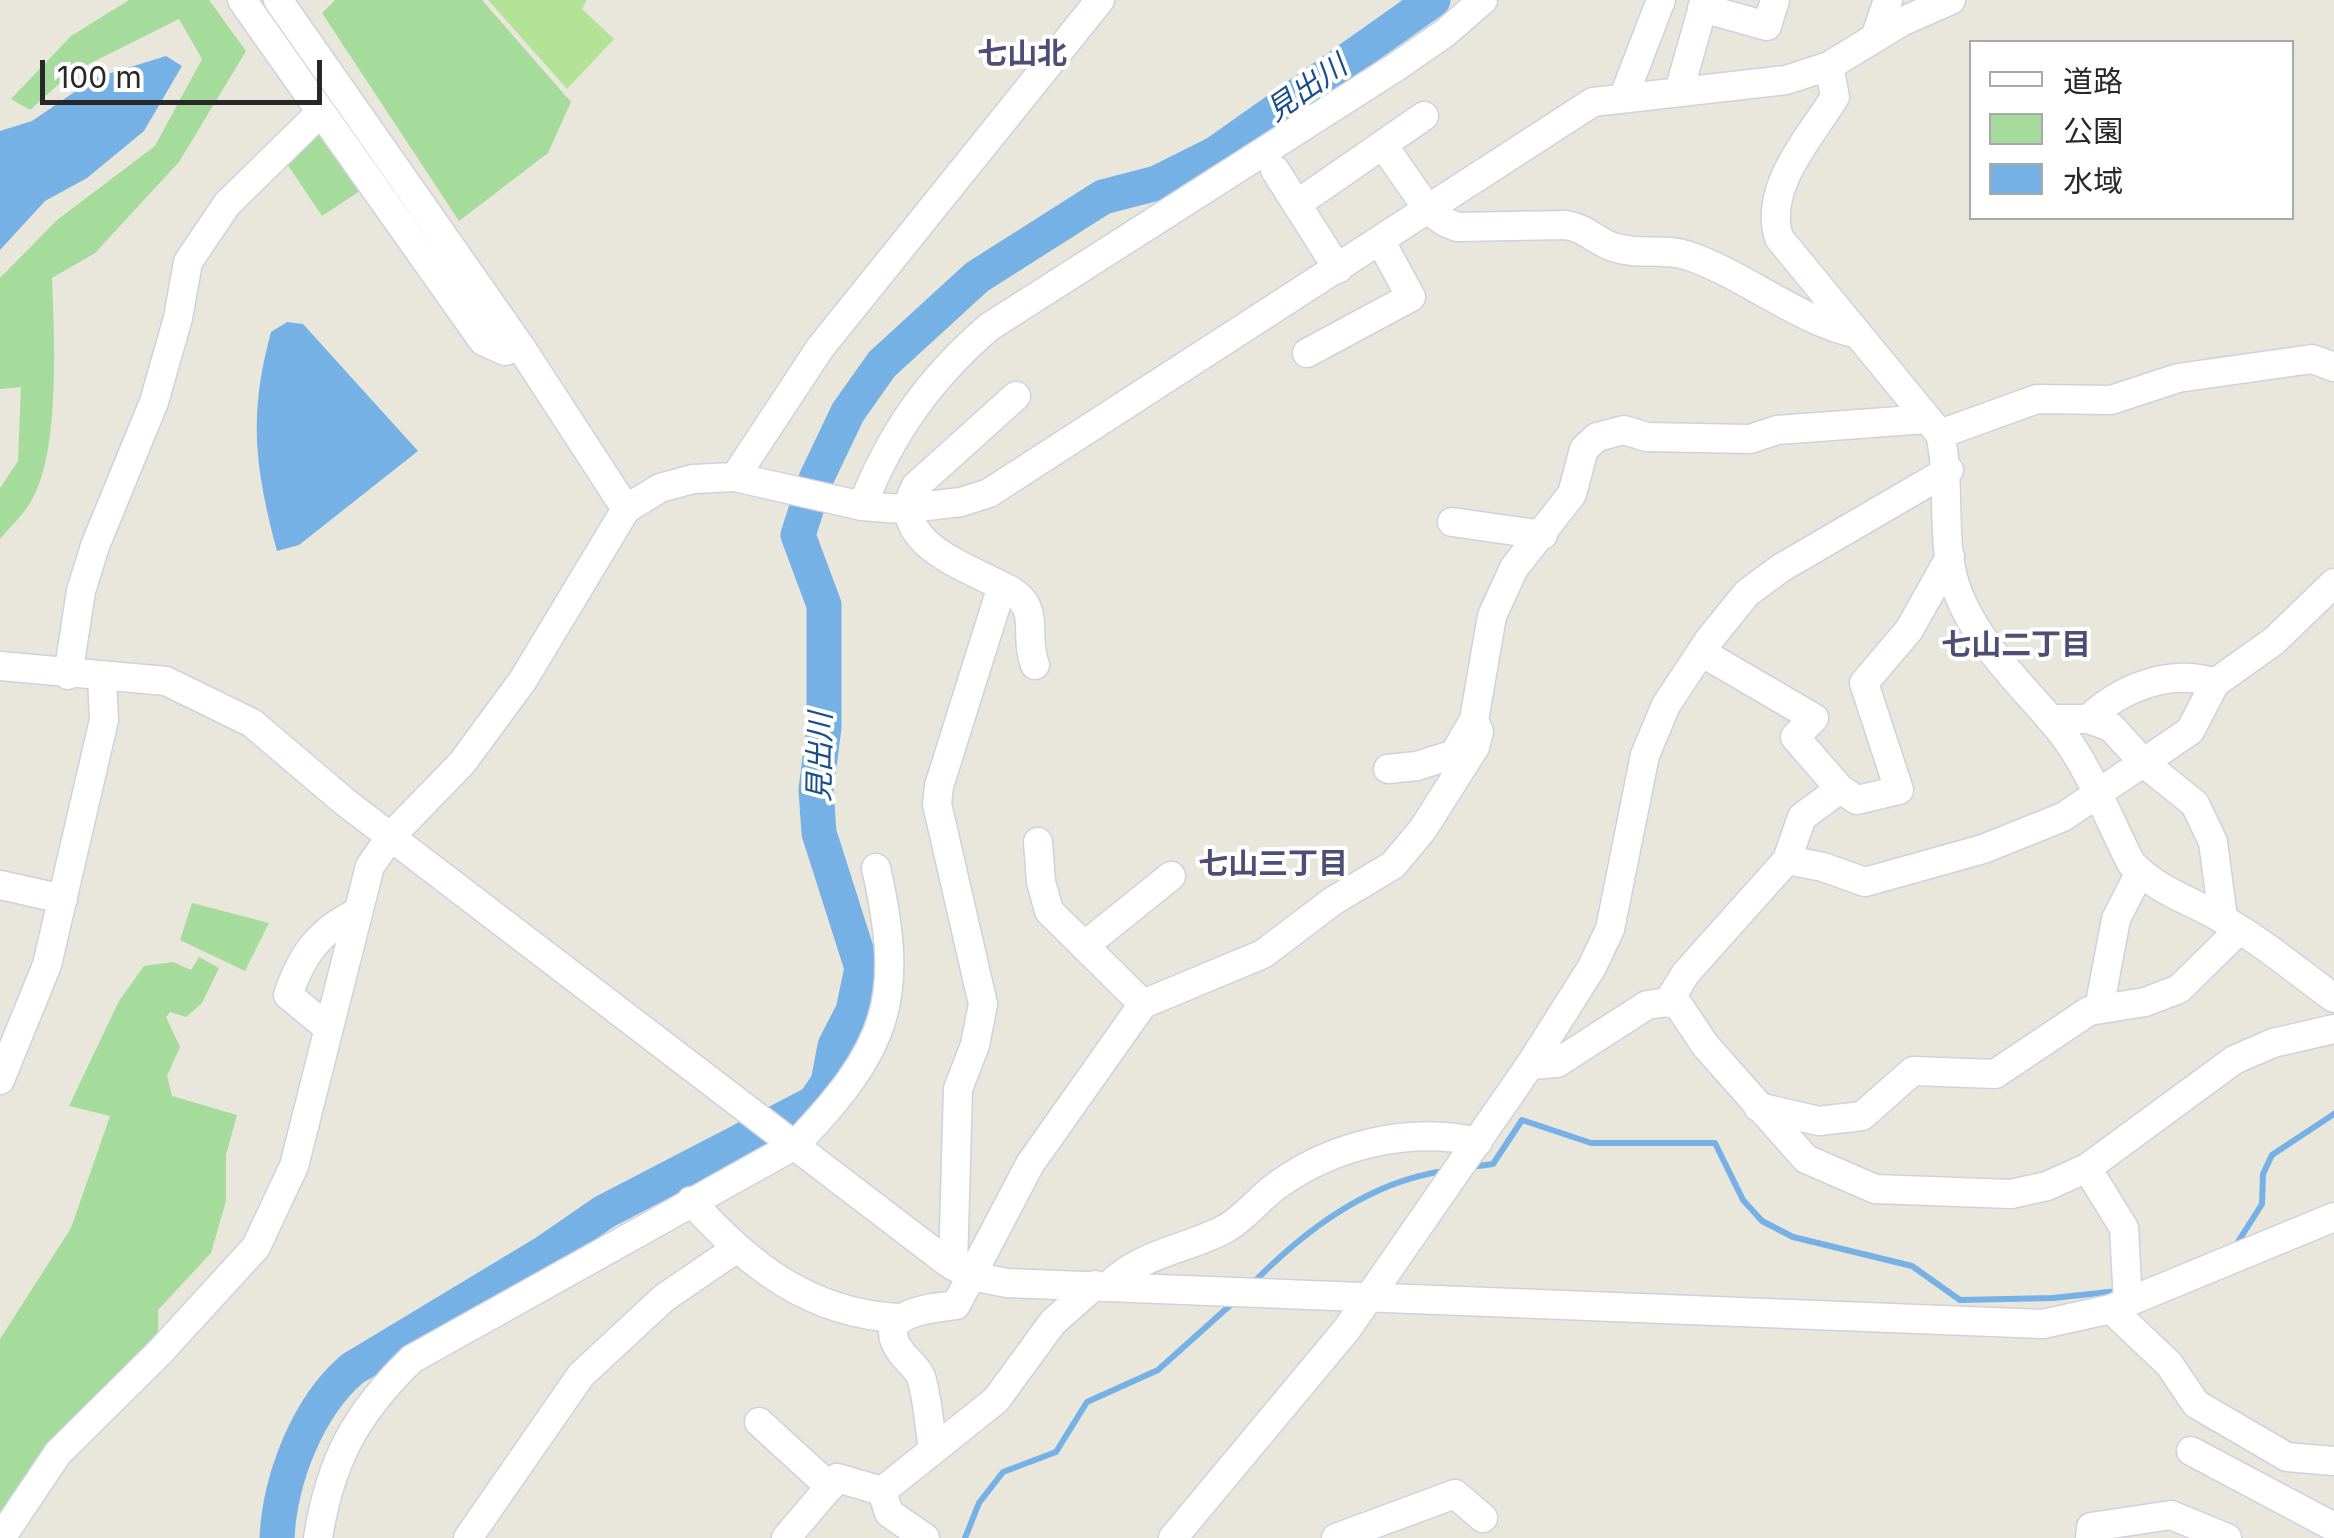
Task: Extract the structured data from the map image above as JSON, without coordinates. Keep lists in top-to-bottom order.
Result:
{
  "districts": ["七山北", "七山二丁目", "七山三丁目"],
  "water": ["見出川"],
  "legend": ["道路", "公園", "水域"],
  "scale_bar": "100 m"
}
